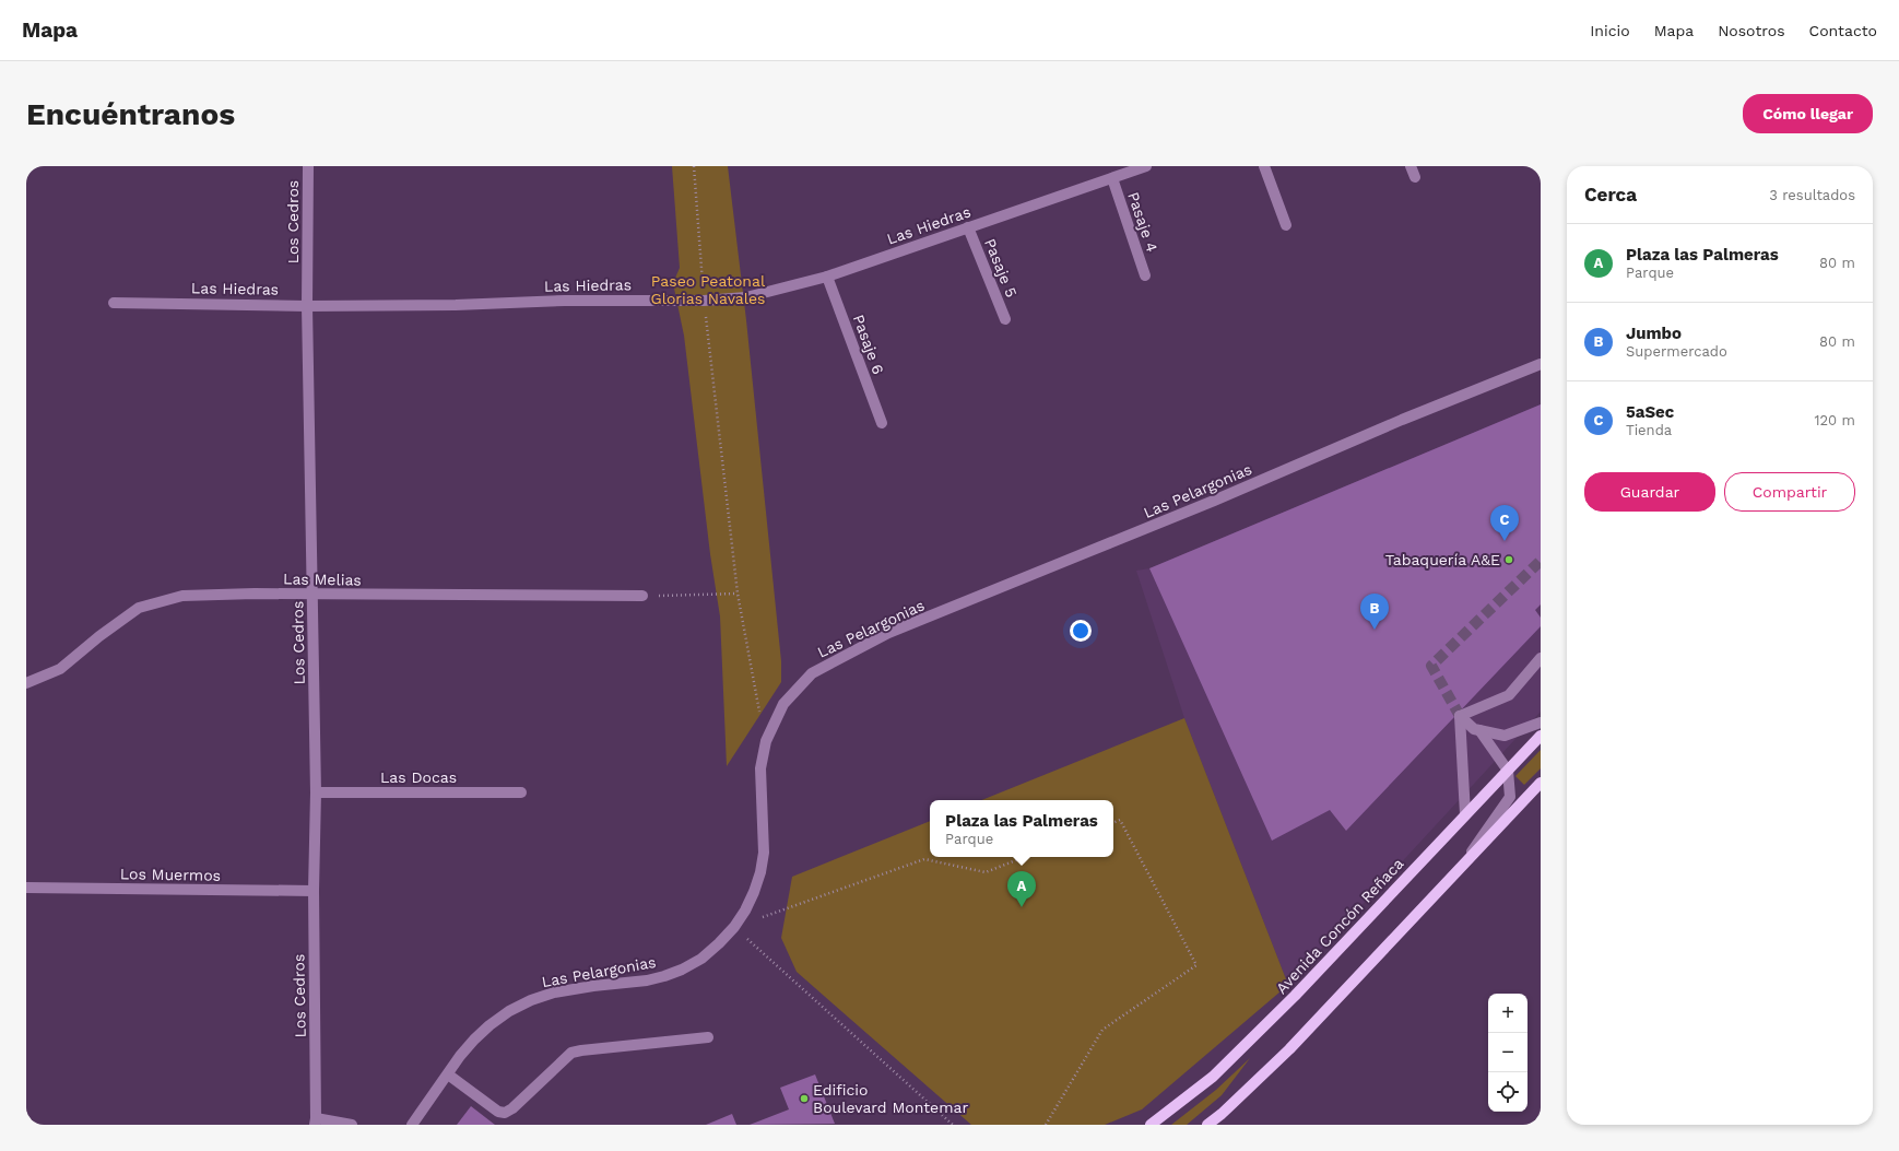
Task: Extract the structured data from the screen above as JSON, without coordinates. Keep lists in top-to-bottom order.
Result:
{
  "streets": {
    "main road": ["Avenida Concón Reñaca"],
    "street": [
      "Los Cedros",
      "Pasaje 4",
      "Las Hiedras",
      "Pasaje 5",
      "Pasaje 6",
      "Las Pelargonias",
      "Las Melias",
      "Las Docas",
      "Los Muermos"
    ]
  },
  "crossings": [
    ["Los Cedros", "Las Hiedras"],
    ["Los Cedros", "Las Melias"],
    ["Los Cedros", "Las Docas"],
    ["Los Cedros", "Los Muermos"],
    ["Pasaje 4", "Las Hiedras"],
    ["Las Hiedras", "Pasaje 5"],
    ["Las Hiedras", "Pasaje 6"]
  ],
  "parks": ["Paseo Peatonal Glorias Navales"],
  "places": ["Tabaquería A&E", "Edificio Boulevard Montemar"],
  "page": {
    "header": "Mapa",
    "nav": [
      "Inicio",
      "Mapa",
      "Nosotros",
      "Contacto"
    ],
    "buttons": [
      "Cómo llegar",
      ["Guardar", "Compartir"]
    ],
    "title": "Encuéntranos",
    "heading": ["Cerca", "3 resultados"],
    "list": [
      {
        "mark": "A",
        "name": "Plaza las Palmeras",
        "note": "Parque",
        "value": "80 m"
      },
      {
        "mark": "B",
        "name": "Jumbo",
        "note": "Supermercado",
        "value": "80 m"
      },
      {
        "mark": "C",
        "name": "5aSec",
        "note": "Tienda",
        "value": "120 m"
      }
    ],
    "pins": ["C", "B", "A"],
    "popup": ["Plaza las Palmeras", "Parque"],
    "map_buttons": ["+", "−"]
  }
}
